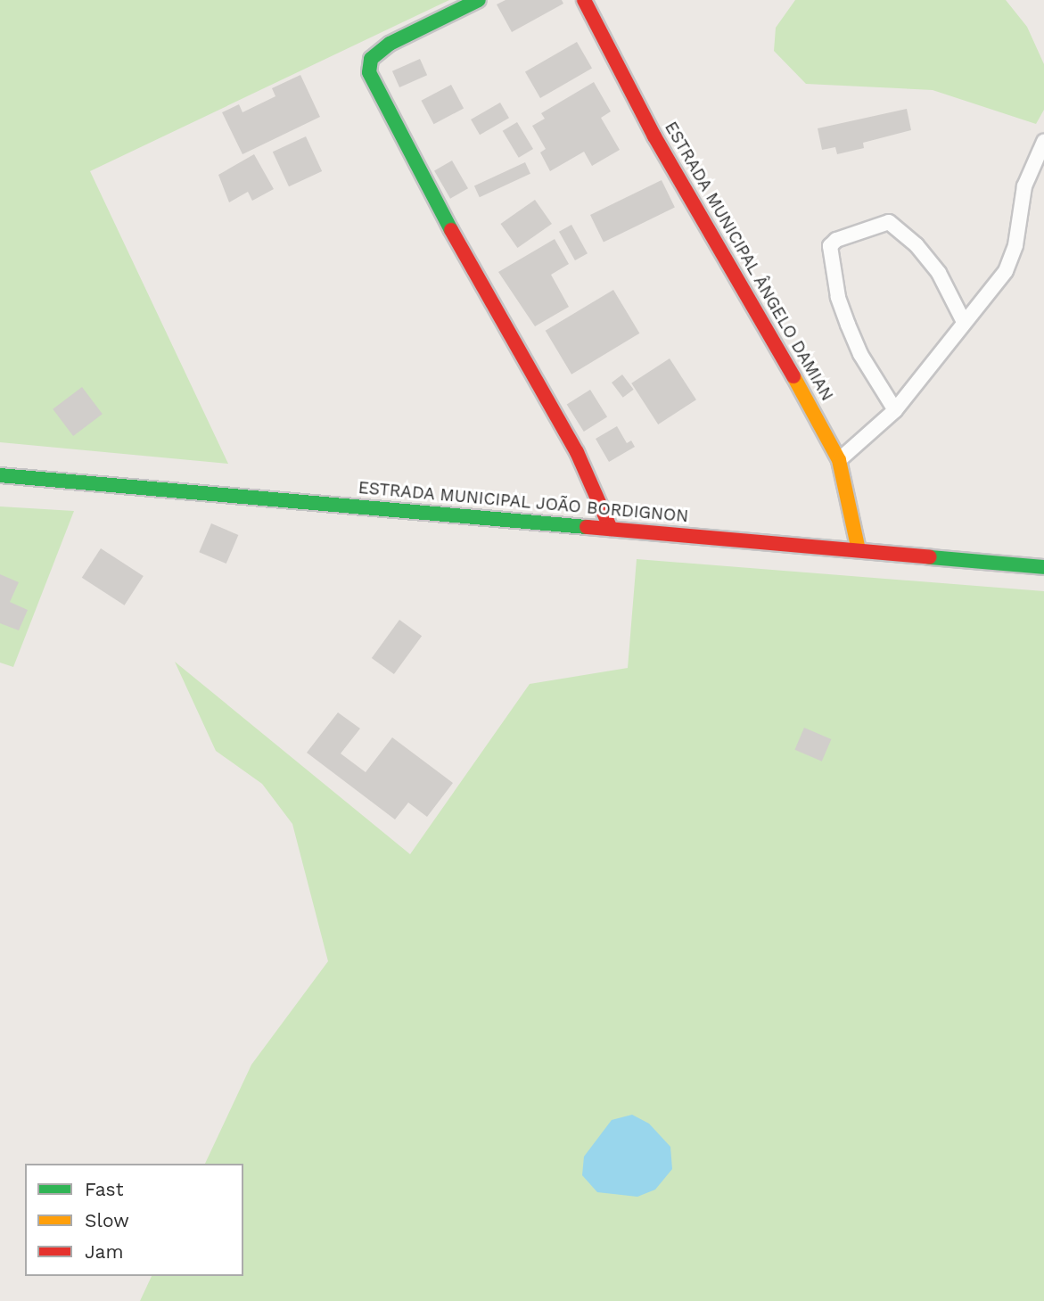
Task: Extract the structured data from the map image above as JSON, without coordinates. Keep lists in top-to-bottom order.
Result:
{
  "streets": {
    "street": ["ESTRADA MUNICIPAL ÂNGELO DAMIAN", "ESTRADA MUNICIPAL JOÃO BORDIGNON"]
  },
  "crossings": [
    ["ESTRADA MUNICIPAL ÂNGELO DAMIAN", "ESTRADA MUNICIPAL JOÃO BORDIGNON"]
  ],
  "legend": ["Fast", "Slow", "Jam"]
}
